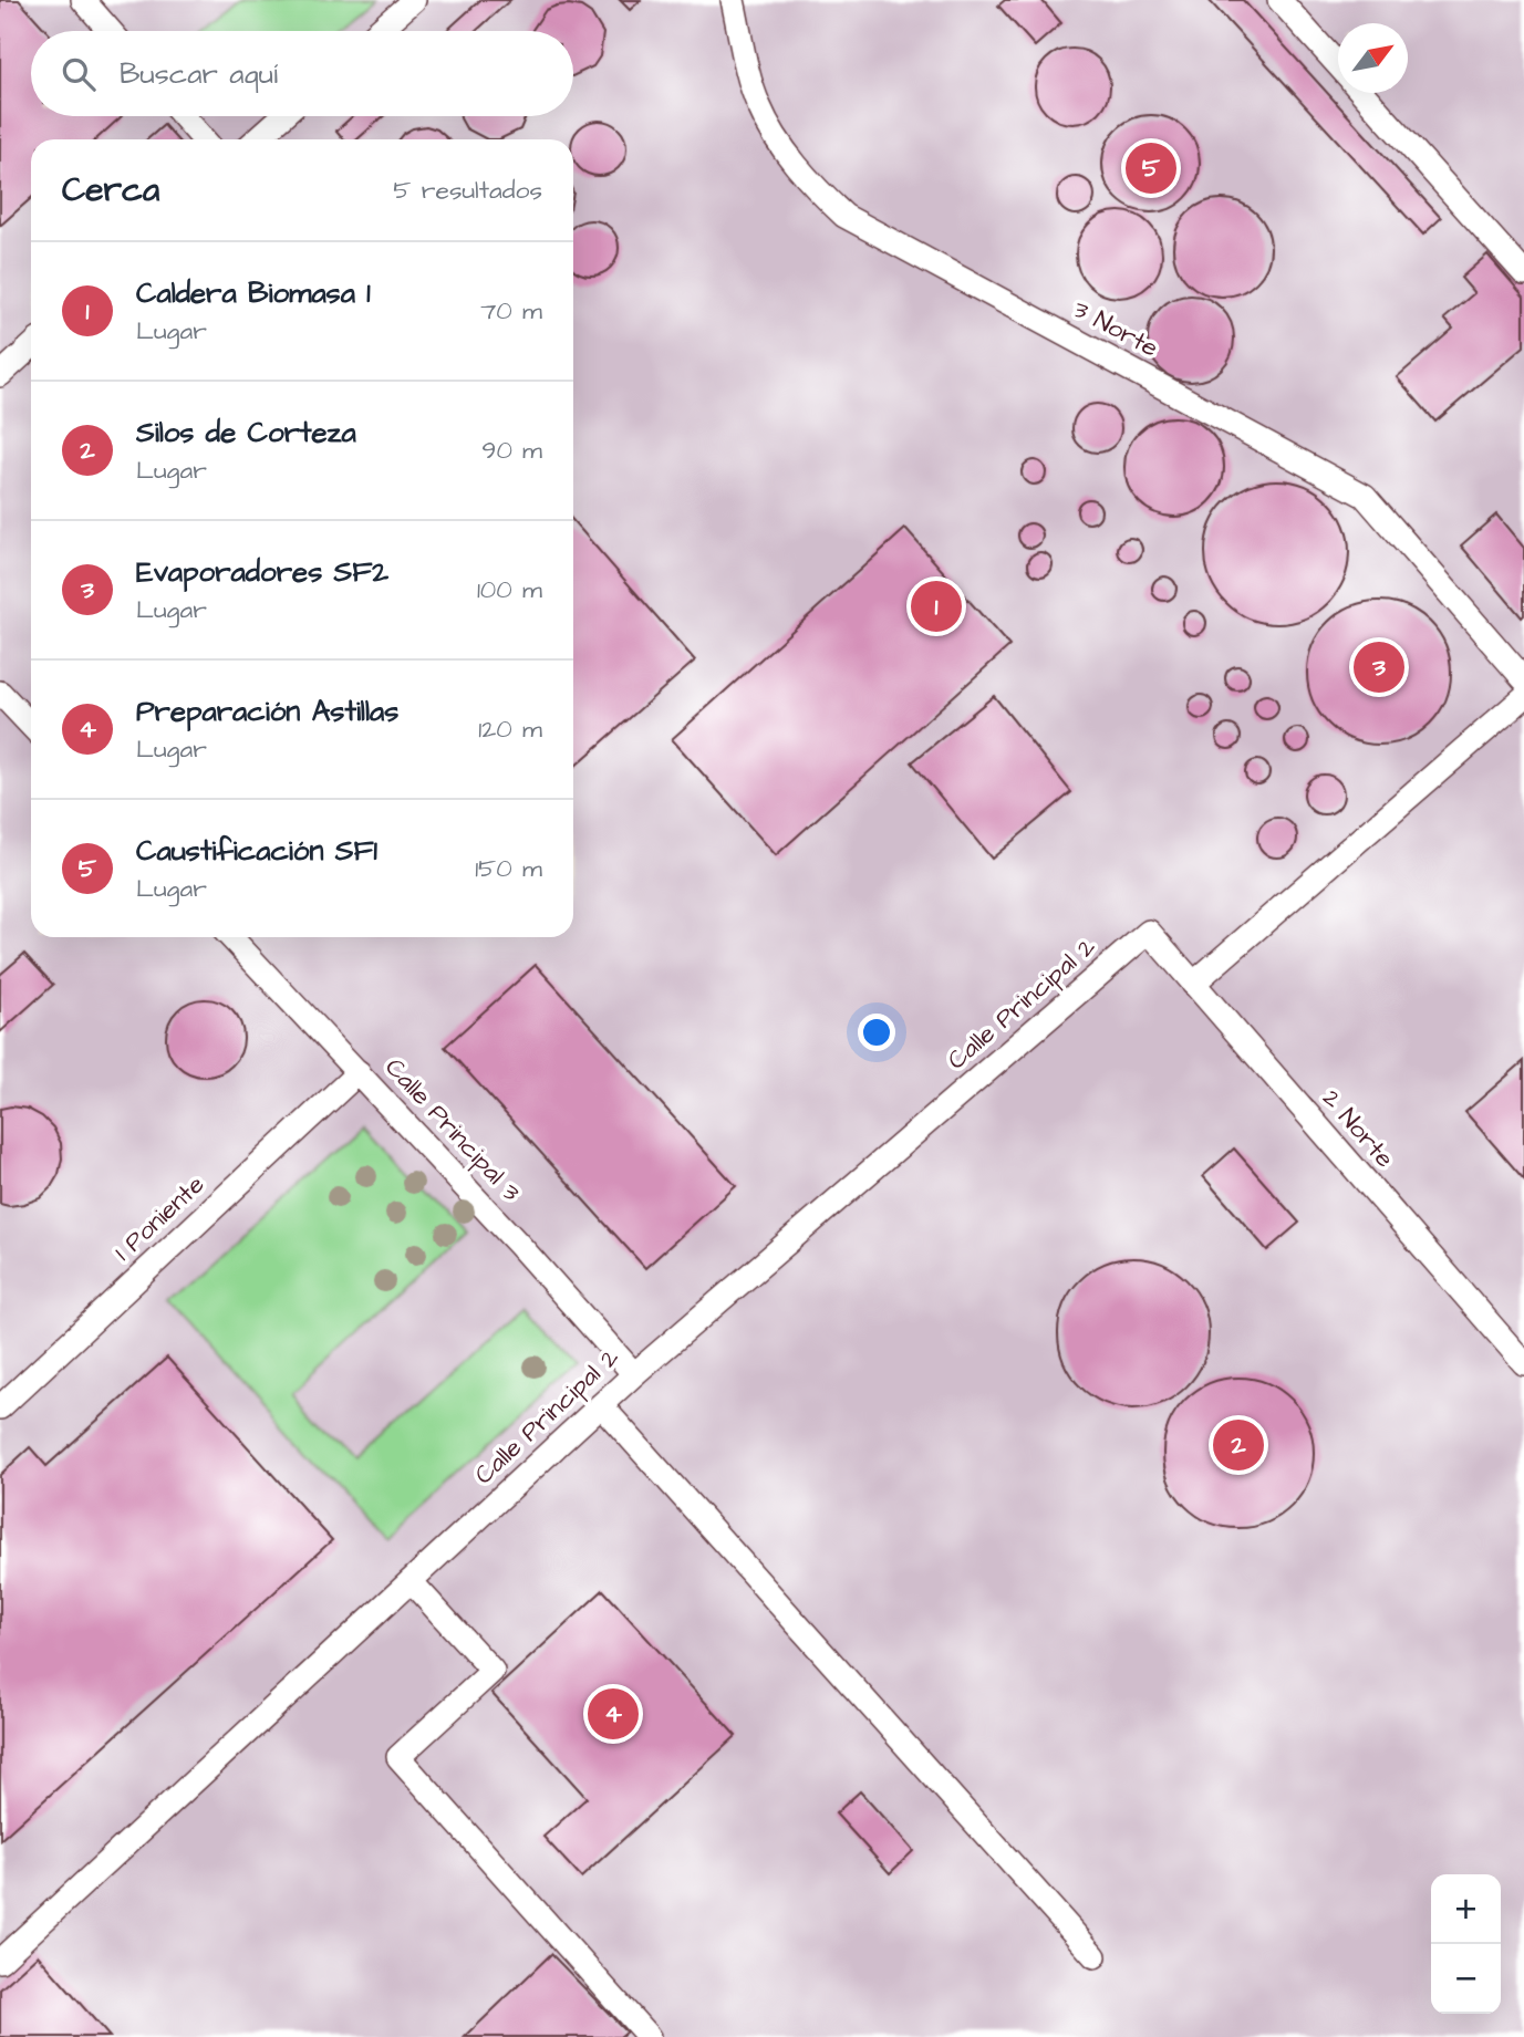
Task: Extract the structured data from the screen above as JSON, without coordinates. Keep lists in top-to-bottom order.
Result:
{
  "streets": {
    "lane": [
      "3 Norte",
      "Calle Principal 2",
      "2 Norte",
      "Calle Principal 3",
      "1 Poniente"
    ]
  },
  "crossings": [
    ["Calle Principal 2", "2 Norte"],
    ["Calle Principal 2", "Calle Principal 3"],
    ["Calle Principal 3", "1 Poniente"]
  ],
  "north": "top right",
  "page": {
    "search": "Buscar aquí",
    "pins": [
      "5",
      "1",
      "3",
      "2",
      "4"
    ],
    "heading": ["Cerca", "5 resultados"],
    "list": [
      {
        "mark": "1",
        "name": "Caldera Biomasa 1",
        "note": "Lugar",
        "value": "70 m"
      },
      {
        "mark": "2",
        "name": "Silos de Corteza",
        "note": "Lugar",
        "value": "90 m"
      },
      {
        "mark": "3",
        "name": "Evaporadores SF2",
        "note": "Lugar",
        "value": "100 m"
      },
      {
        "mark": "4",
        "name": "Preparación Astillas",
        "note": "Lugar",
        "value": "120 m"
      },
      {
        "mark": "5",
        "name": "Caustificación SF1",
        "note": "Lugar",
        "value": "150 m"
      }
    ],
    "map_buttons": ["+", "−"]
  }
}
